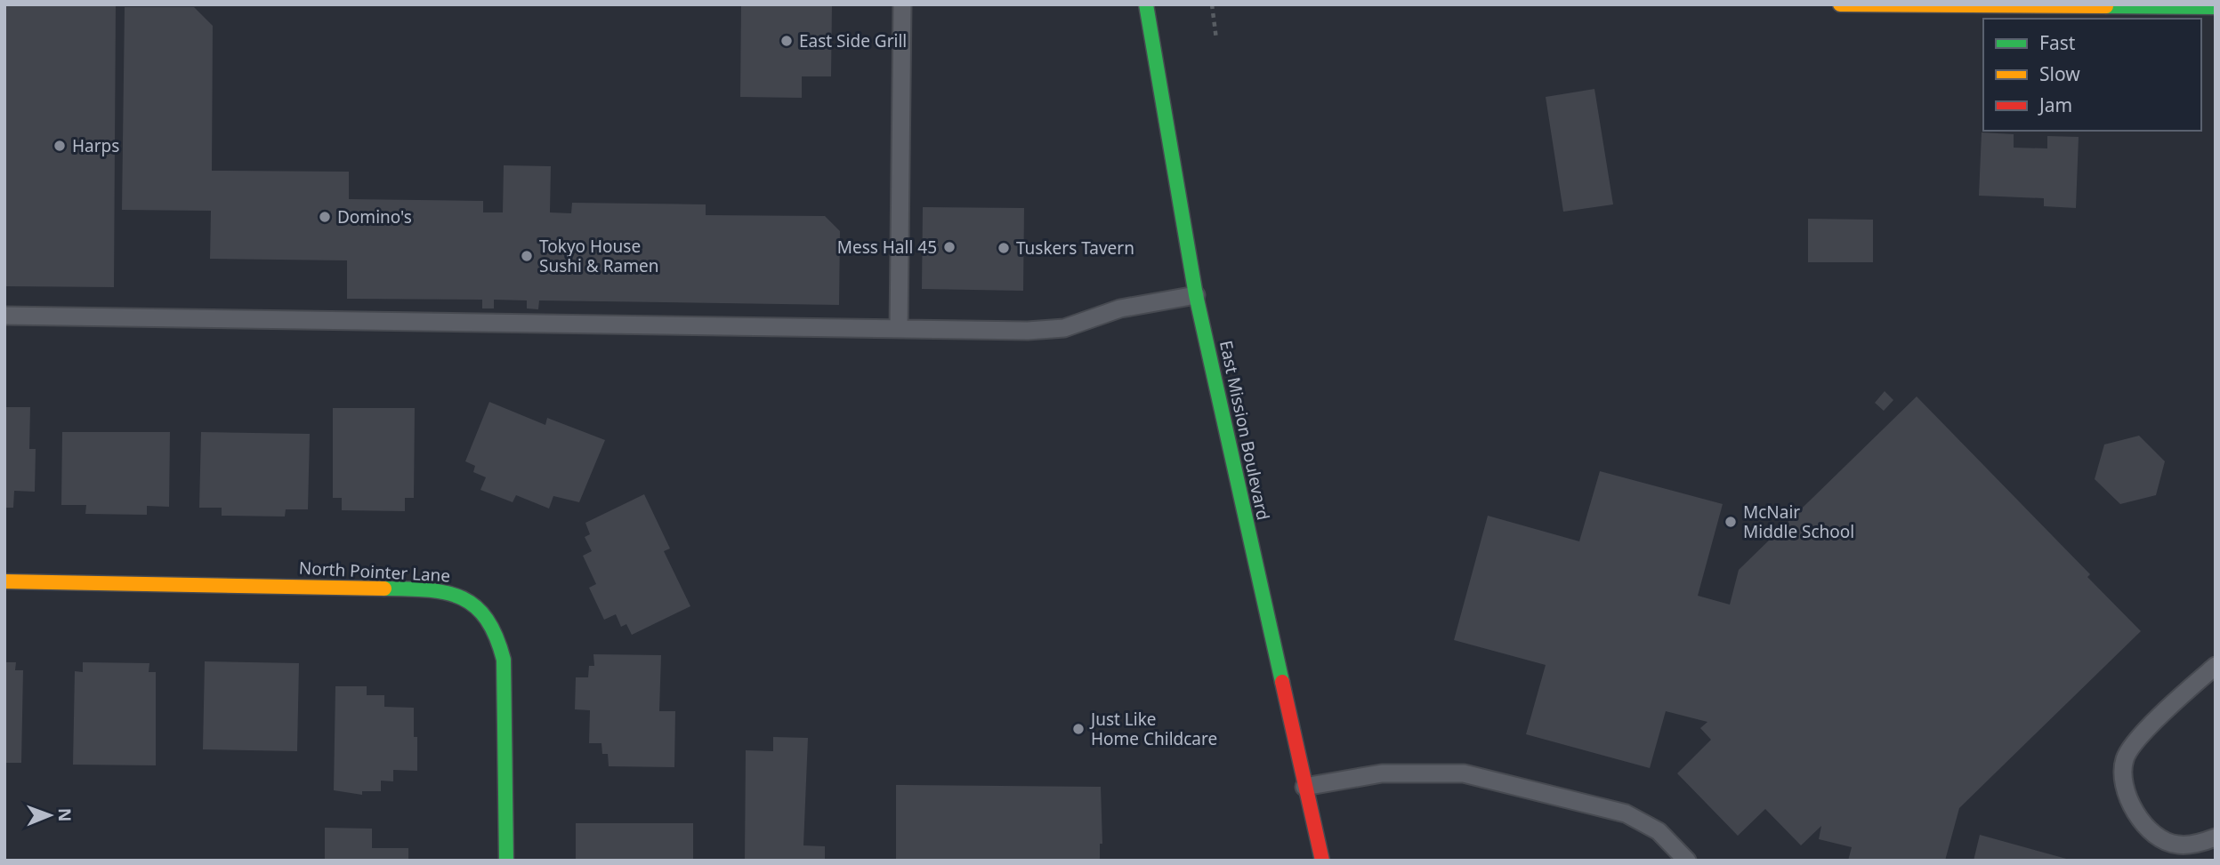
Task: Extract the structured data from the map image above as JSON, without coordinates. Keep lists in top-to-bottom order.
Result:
{
  "streets": {
    "street": ["East Mission Boulevard", "North Pointer Lane"]
  },
  "places": [
    "East Side Grill",
    "Harps",
    "Domino's",
    "Mess Hall 45",
    "Tuskers Tavern",
    "Tokyo House Sushi & Ramen",
    "McNair Middle School",
    "Just Like Home Childcare"
  ],
  "legend": ["Fast", "Slow", "Jam"],
  "north": "right"
}
